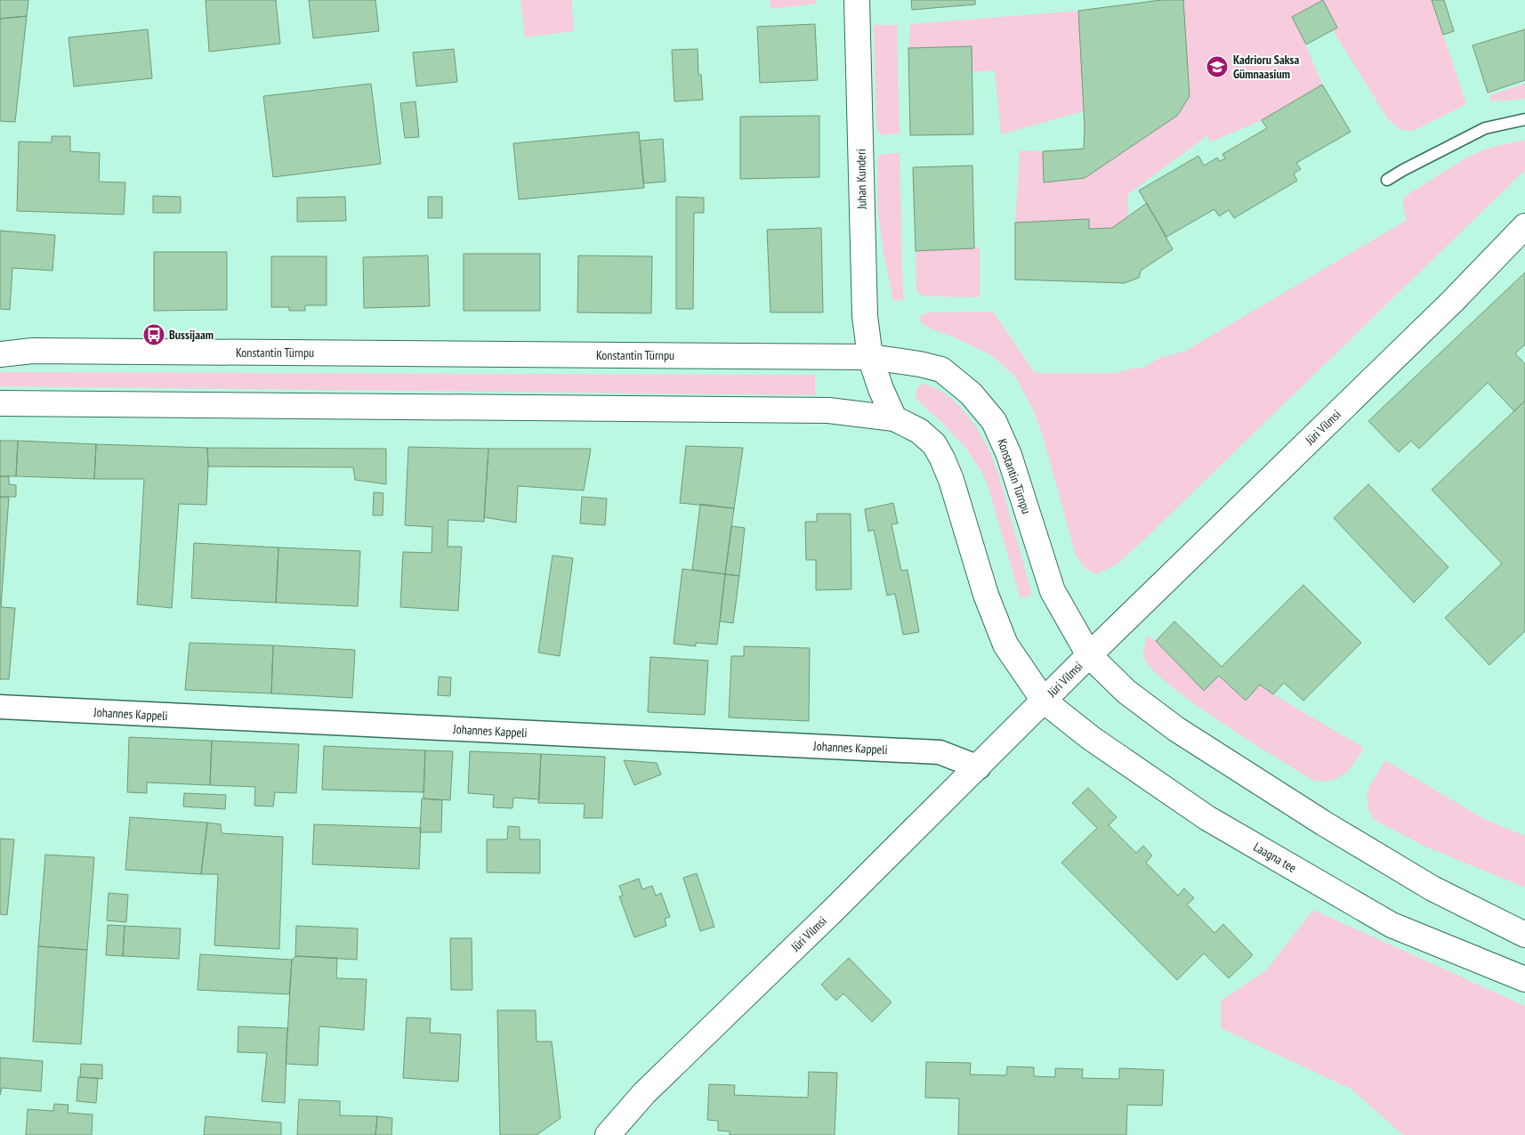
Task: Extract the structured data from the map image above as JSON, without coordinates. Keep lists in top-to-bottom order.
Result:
{
  "streets": {
    "main road": [
      "Juhan Kunderi",
      "Konstantin Türnpu",
      "Jüri Vilmsi",
      "Laagna tee"
    ],
    "street": ["Johannes Kappeli"]
  },
  "crossings": [
    ["Juhan Kunderi", "Konstantin Türnpu"],
    ["Konstantin Türnpu", "Jüri Vilmsi"],
    ["Jüri Vilmsi", "Johannes Kappeli"],
    ["Jüri Vilmsi", "Laagna tee"]
  ],
  "places": {
    "school or university": ["Kadrioru Saksa Gümnaasium"],
    "bus stop": ["Bussijaam"]
  }
}
